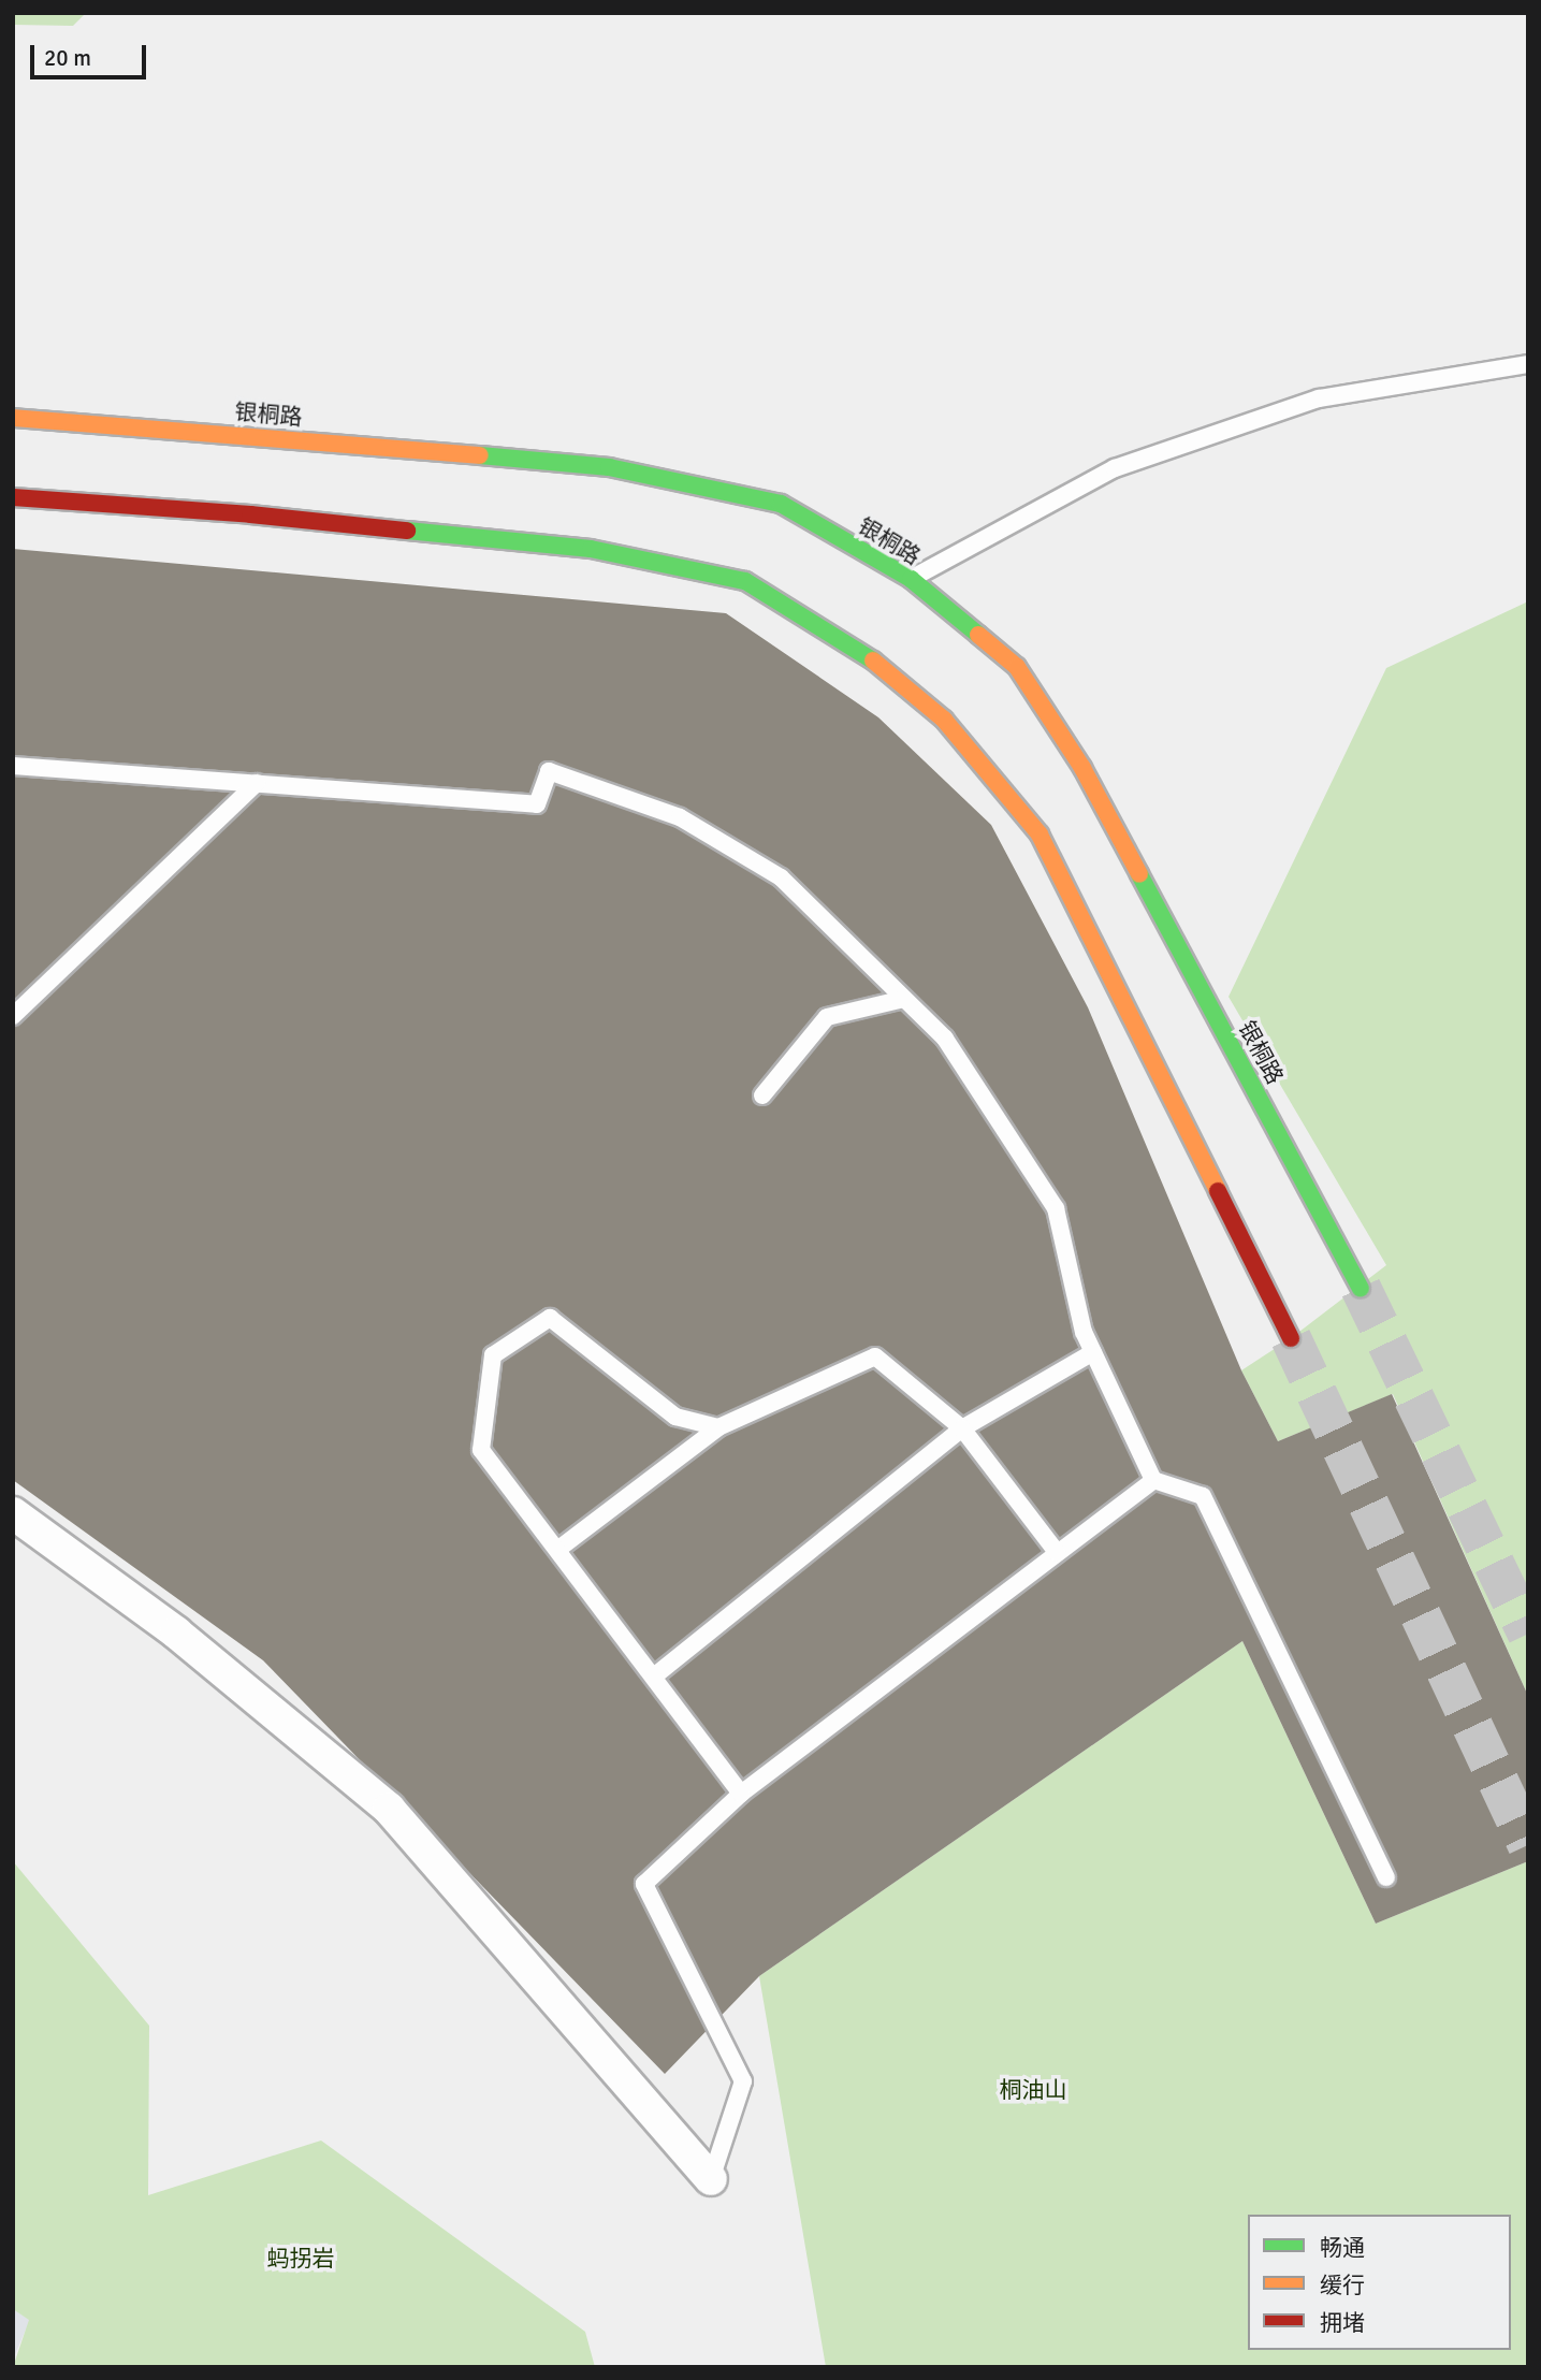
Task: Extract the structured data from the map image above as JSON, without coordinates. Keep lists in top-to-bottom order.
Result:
{
  "streets": {
    "main road": ["银桐路"]
  },
  "parks": ["桐油山", "蚂拐岩"],
  "legend": ["畅通", "缓行", "拥堵"],
  "scale_bar": "20 m"
}
